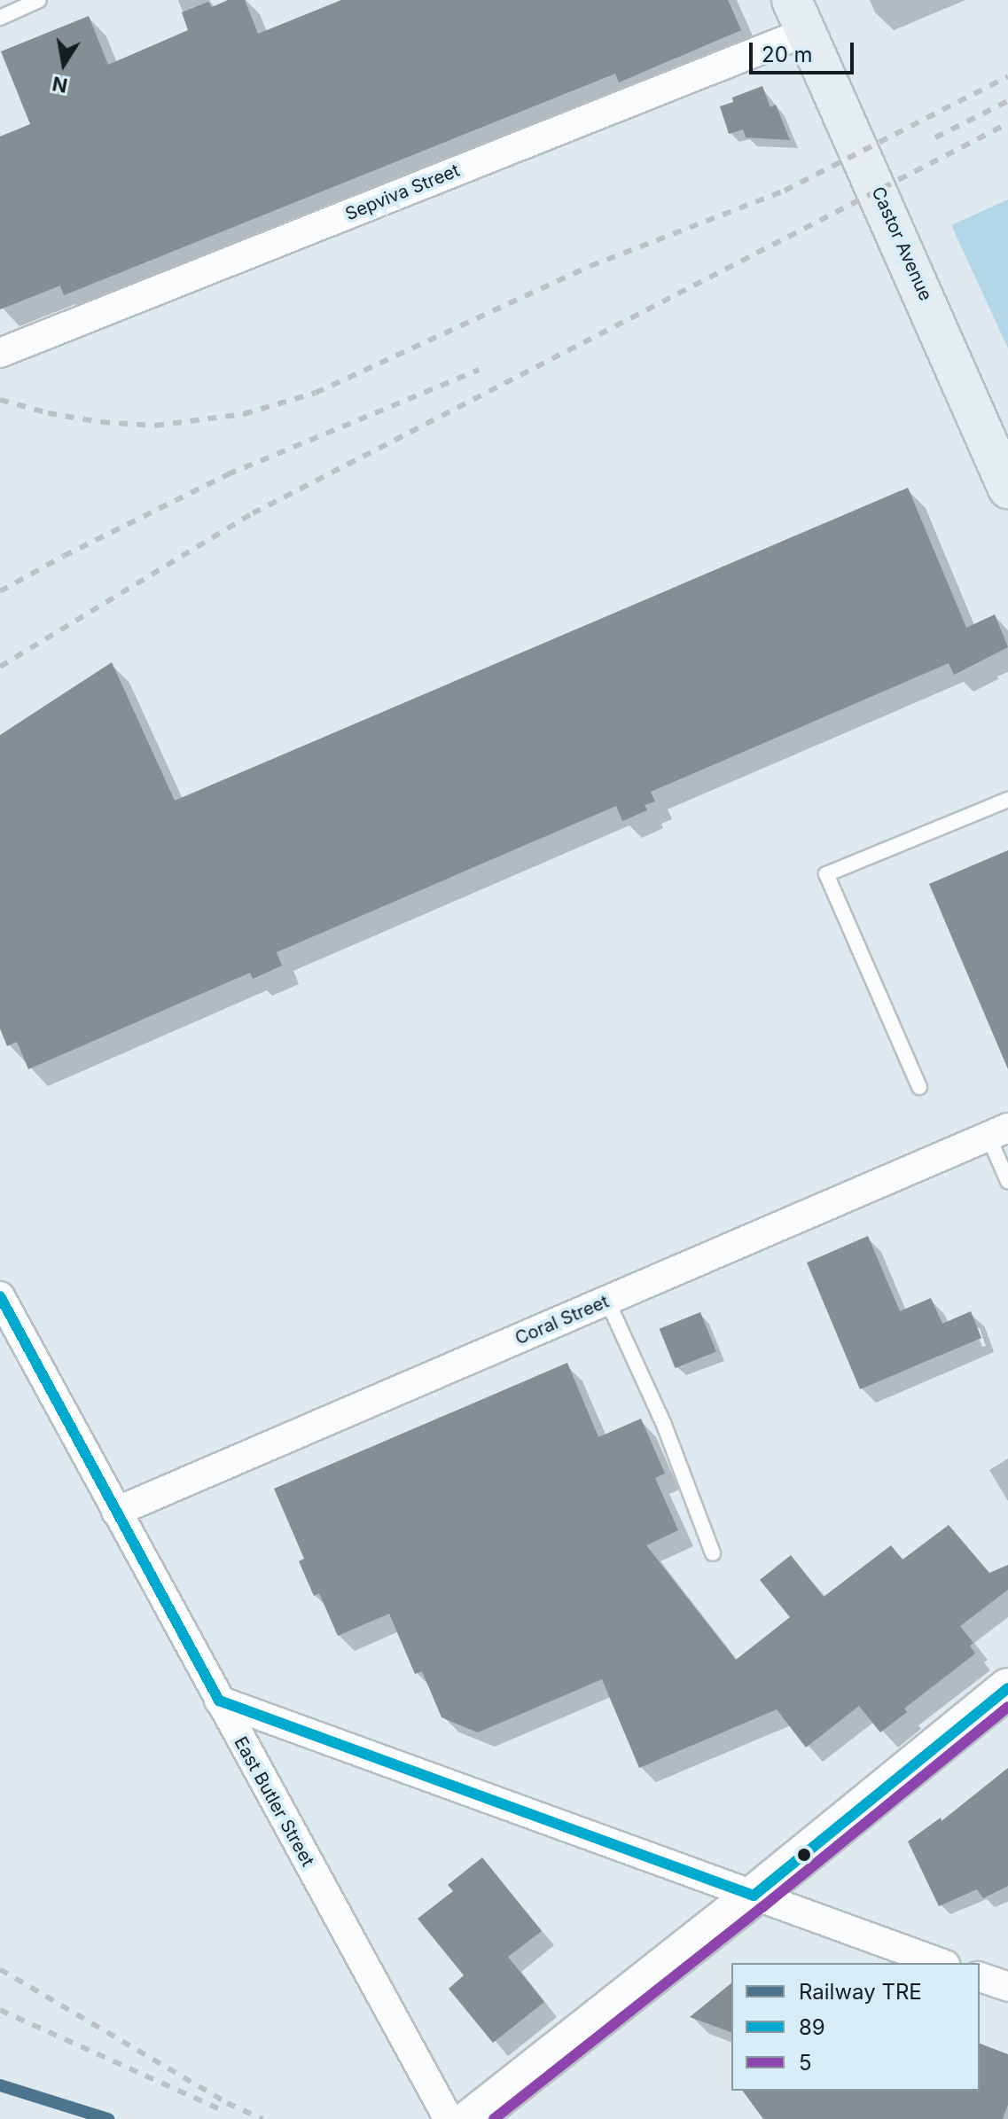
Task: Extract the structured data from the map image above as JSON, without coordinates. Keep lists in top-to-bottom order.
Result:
{
  "streets": {
    "main road": ["Castor Avenue"],
    "street": ["Sepviva Street", "Coral Street", "East Butler Street"]
  },
  "crossings": [
    ["Sepviva Street", "Castor Avenue"],
    ["Coral Street", "East Butler Street"]
  ],
  "lines": ["transit line 89", "transit line 5", "rail line TRE"],
  "legend": ["Railway TRE", "89", "5"],
  "scale_bar": "20 m",
  "north": "bottom"
}
